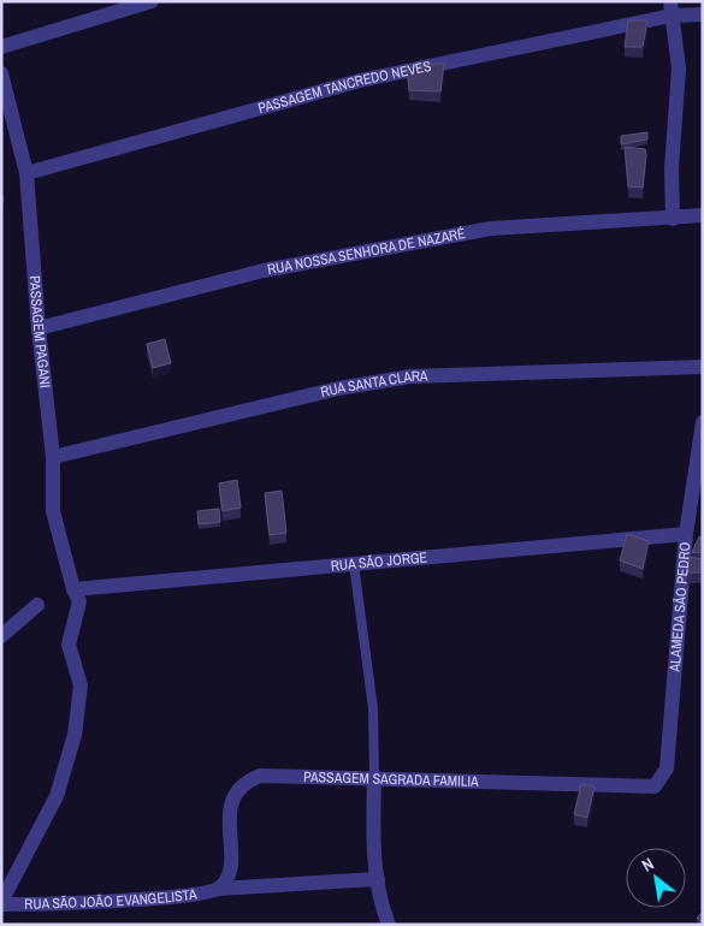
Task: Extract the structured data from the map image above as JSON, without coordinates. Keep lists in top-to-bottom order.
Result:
{
  "streets": {
    "street": [
      "PASSAGEM TANCREDO NEVES",
      "RUA NOSSA SENHORA DE NAZARÉ",
      "PASSAGEM PAGANI",
      "RUA SANTA CLARA",
      "RUA SÃO JORGE",
      "ALAMEDA SÃO PEDRO",
      "PASSAGEM SAGRADA FAMILIA",
      "RUA SÃO JOÃO EVANGELISTA"
    ]
  },
  "crossings": [
    ["PASSAGEM TANCREDO NEVES", "PASSAGEM PAGANI"],
    ["RUA NOSSA SENHORA DE NAZARÉ", "PASSAGEM PAGANI"],
    ["PASSAGEM PAGANI", "RUA SANTA CLARA"],
    ["PASSAGEM PAGANI", "RUA SÃO JORGE"],
    ["PASSAGEM PAGANI", "RUA SÃO JOÃO EVANGELISTA"],
    ["RUA SÃO JORGE", "ALAMEDA SÃO PEDRO"],
    ["ALAMEDA SÃO PEDRO", "PASSAGEM SAGRADA FAMILIA"],
    ["PASSAGEM SAGRADA FAMILIA", "RUA SÃO JOÃO EVANGELISTA"]
  ],
  "north": "top left"
}
